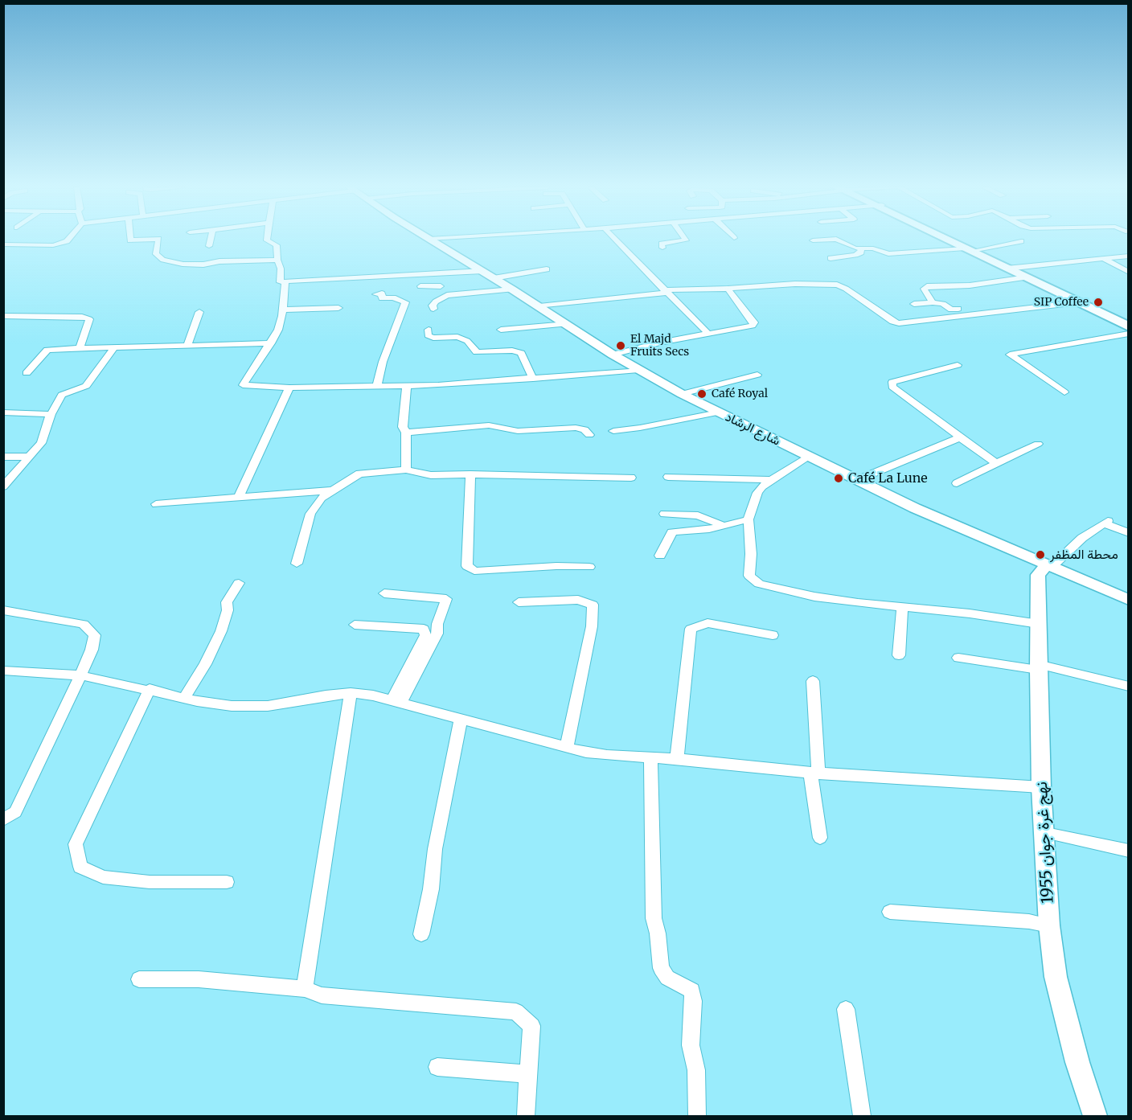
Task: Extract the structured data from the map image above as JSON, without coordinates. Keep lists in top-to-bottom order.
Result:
{
  "streets": {
    "street": ["شارع الرشاد", "نهج غرة جوان 1955"]
  },
  "crossings": [
    ["شارع الرشاد", "نهج غرة جوان 1955"]
  ],
  "places": [
    "SIP Coffee",
    "El Majd Fruits Secs",
    "Café Royal",
    "Café La Lune",
    "محطة المظفر"
  ]
}
